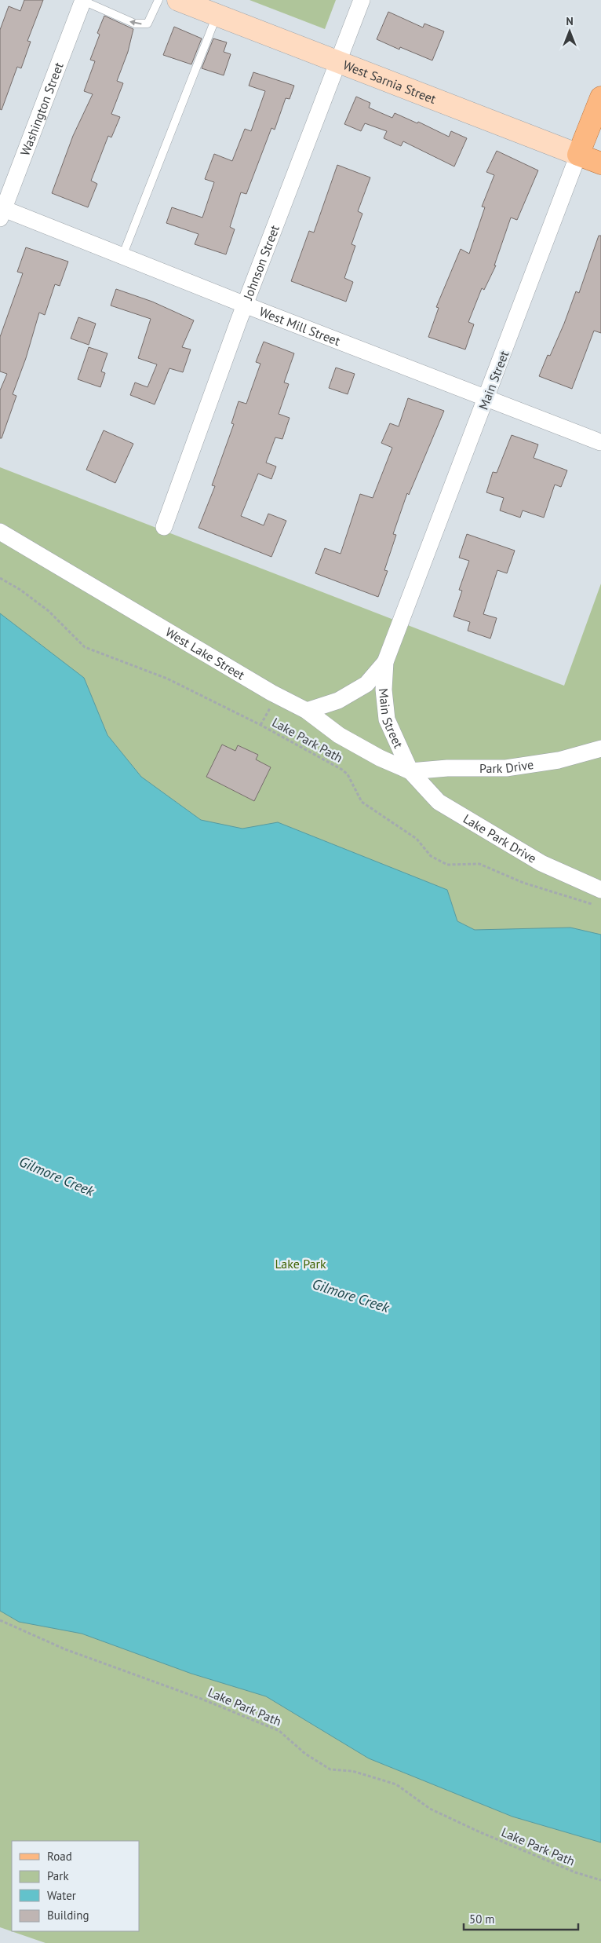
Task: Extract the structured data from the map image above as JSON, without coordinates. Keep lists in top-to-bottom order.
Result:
{
  "streets": {
    "main road": ["West Sarnia Street", "Main Street"],
    "street": [
      "Washington Street",
      "Johnson Street",
      "West Mill Street",
      "West Lake Street",
      "Park Drive",
      "Lake Park Drive"
    ],
    "path": ["Lake Park Path"]
  },
  "crossings": [
    ["West Sarnia Street", "Johnson Street"],
    ["West Sarnia Street", "Main Street"],
    ["Washington Street", "West Mill Street"],
    ["Johnson Street", "West Mill Street"],
    ["West Mill Street", "Main Street"],
    ["Main Street", "West Lake Street"],
    ["Main Street", "Park Drive"],
    ["Main Street", "Lake Park Drive"],
    ["West Lake Street", "Park Drive"],
    ["West Lake Street", "Lake Park Drive"],
    ["Lake Park Path", "Lake Park Drive"],
    ["Park Drive", "Lake Park Drive"]
  ],
  "water": ["Gilmore Creek"],
  "parks": ["Lake Park"],
  "legend": [
    "Road",
    "Park",
    "Water",
    "Building"
  ],
  "scale_bar": "50 m",
  "north": "top"
}
